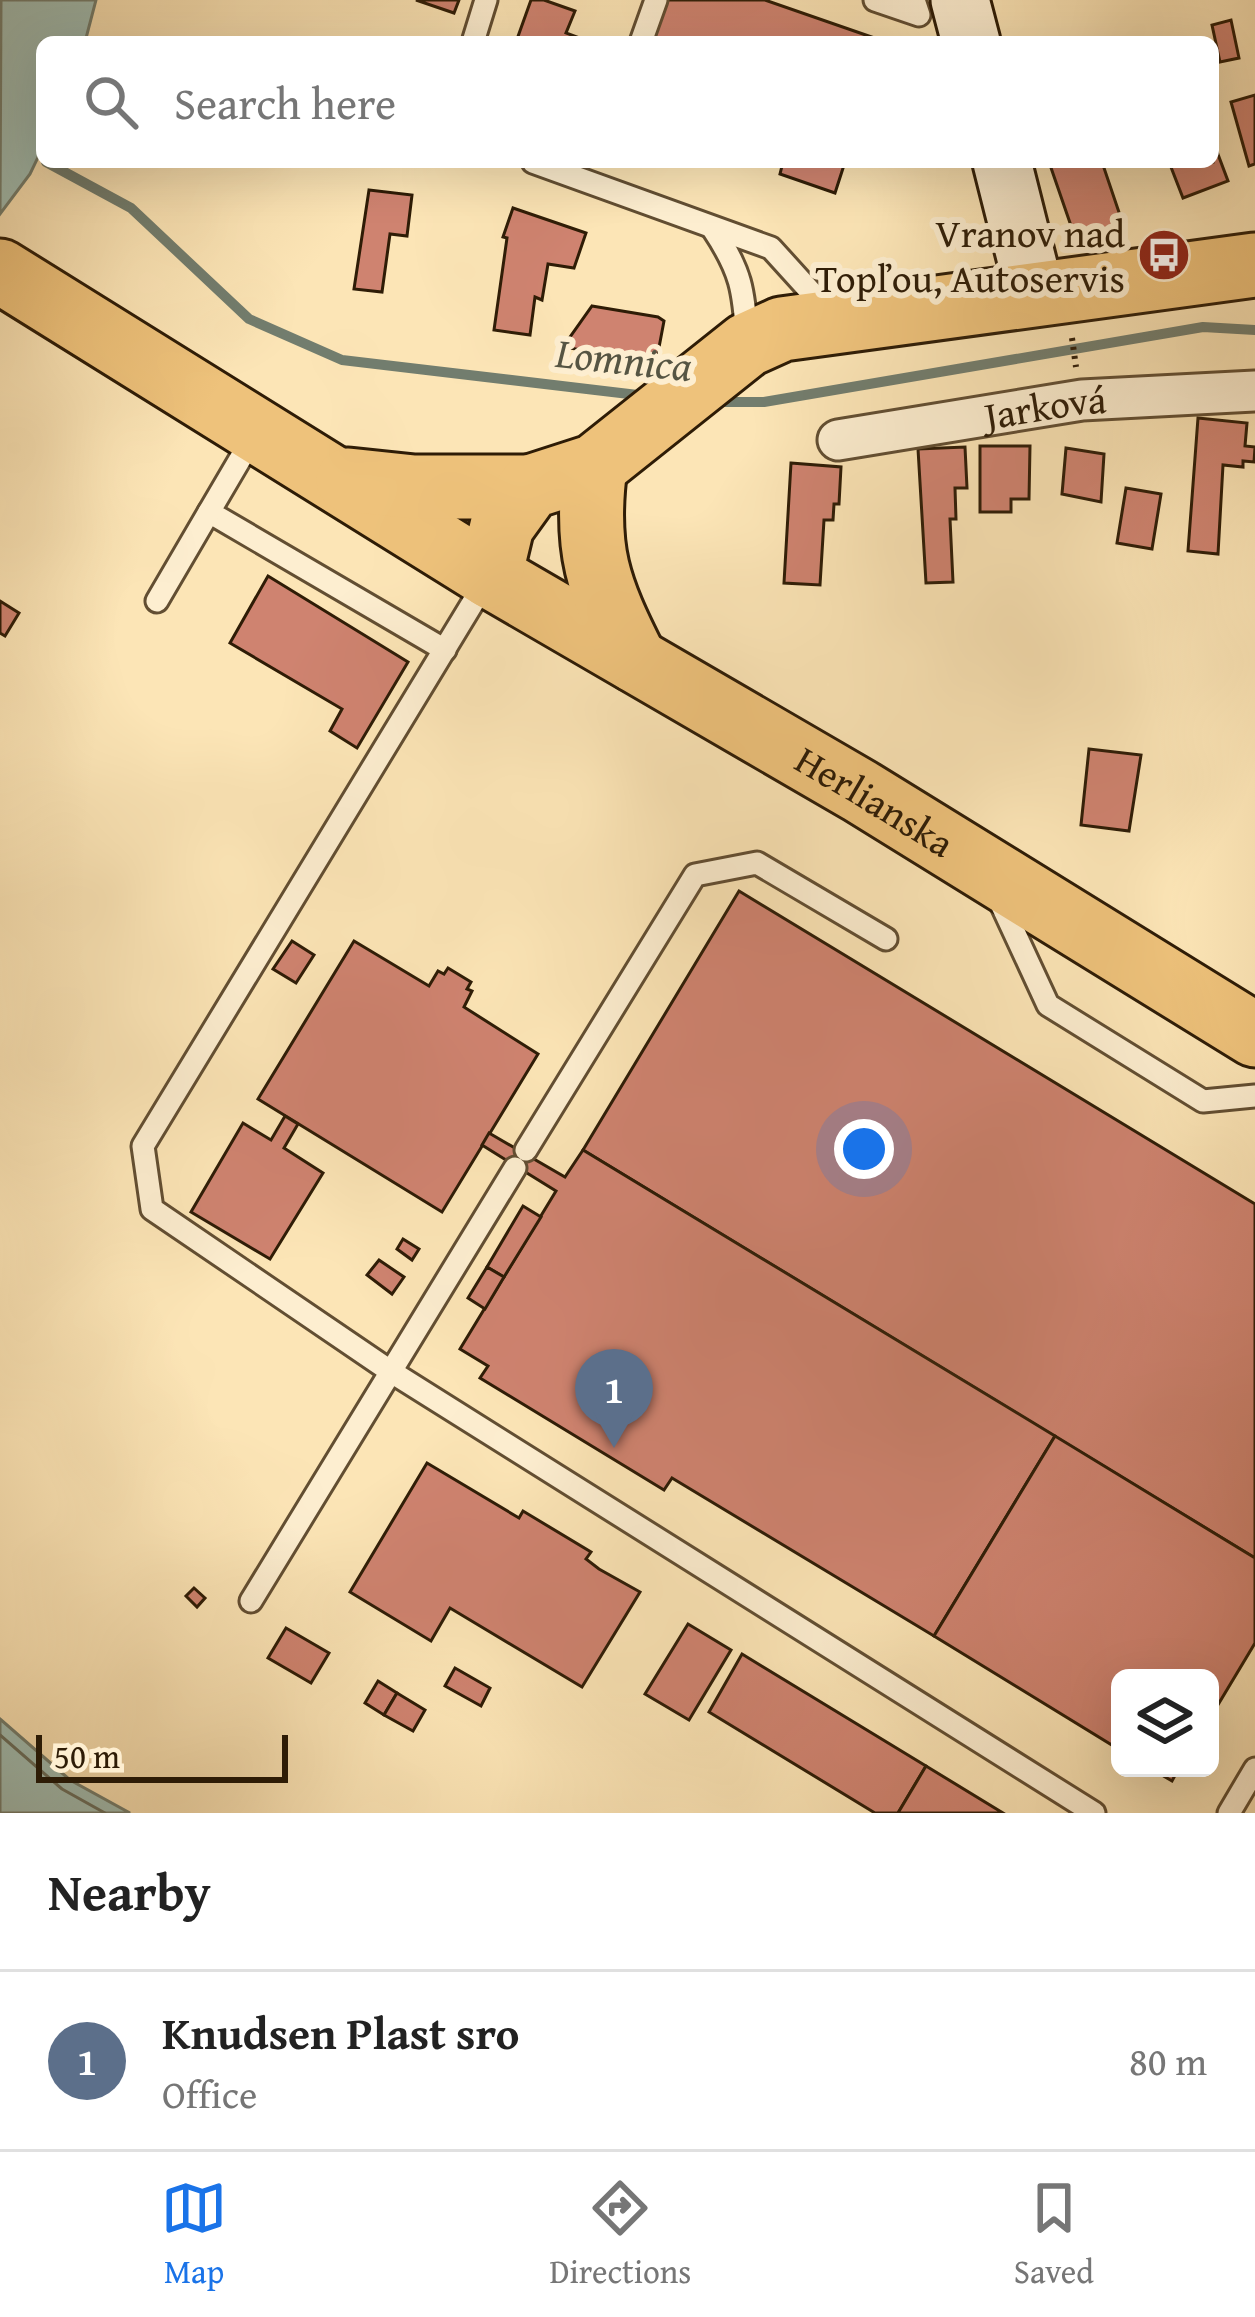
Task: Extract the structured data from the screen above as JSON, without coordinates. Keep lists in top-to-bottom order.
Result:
{
  "streets": {
    "main road": ["Herlianska"],
    "street": ["Jarková"]
  },
  "water": ["Lomnica"],
  "places": {
    "bus stop": ["Vranov nad Topľou, Autoservis"]
  },
  "scale_bar": "50 m",
  "page": {
    "search": "Search here",
    "pins": "1",
    "scale": "50 m",
    "heading": "Nearby",
    "list": [
      {
        "mark": "1",
        "name": "Knudsen Plast sro",
        "note": "Office",
        "value": "80 m"
      }
    ],
    "nav": ["Map", "Directions", "Saved"]
  }
}
